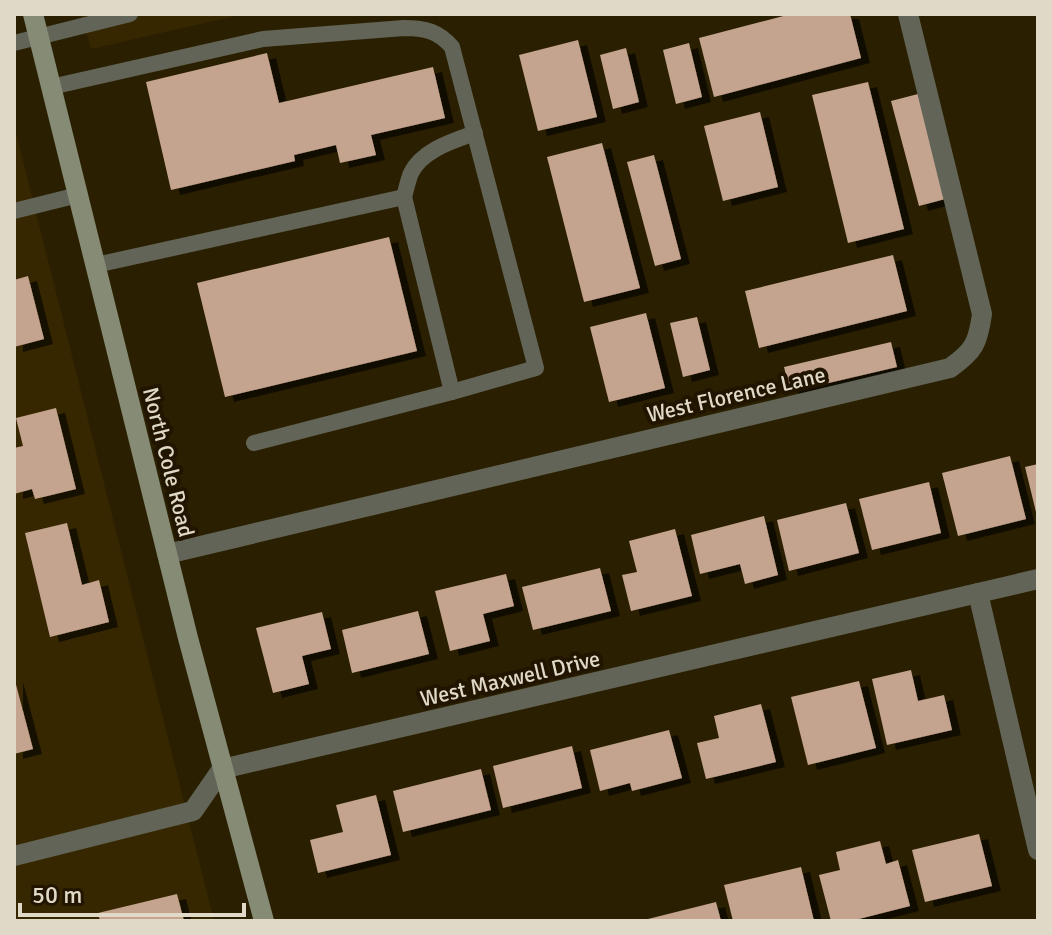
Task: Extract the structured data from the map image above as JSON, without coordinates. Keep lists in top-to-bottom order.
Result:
{
  "streets": {
    "main road": ["North Cole Road"],
    "street": ["West Florence Lane", "West Maxwell Drive"]
  },
  "crossings": [
    ["West Florence Lane", "North Cole Road"],
    ["North Cole Road", "West Maxwell Drive"]
  ],
  "scale_bar": "50 m"
}
